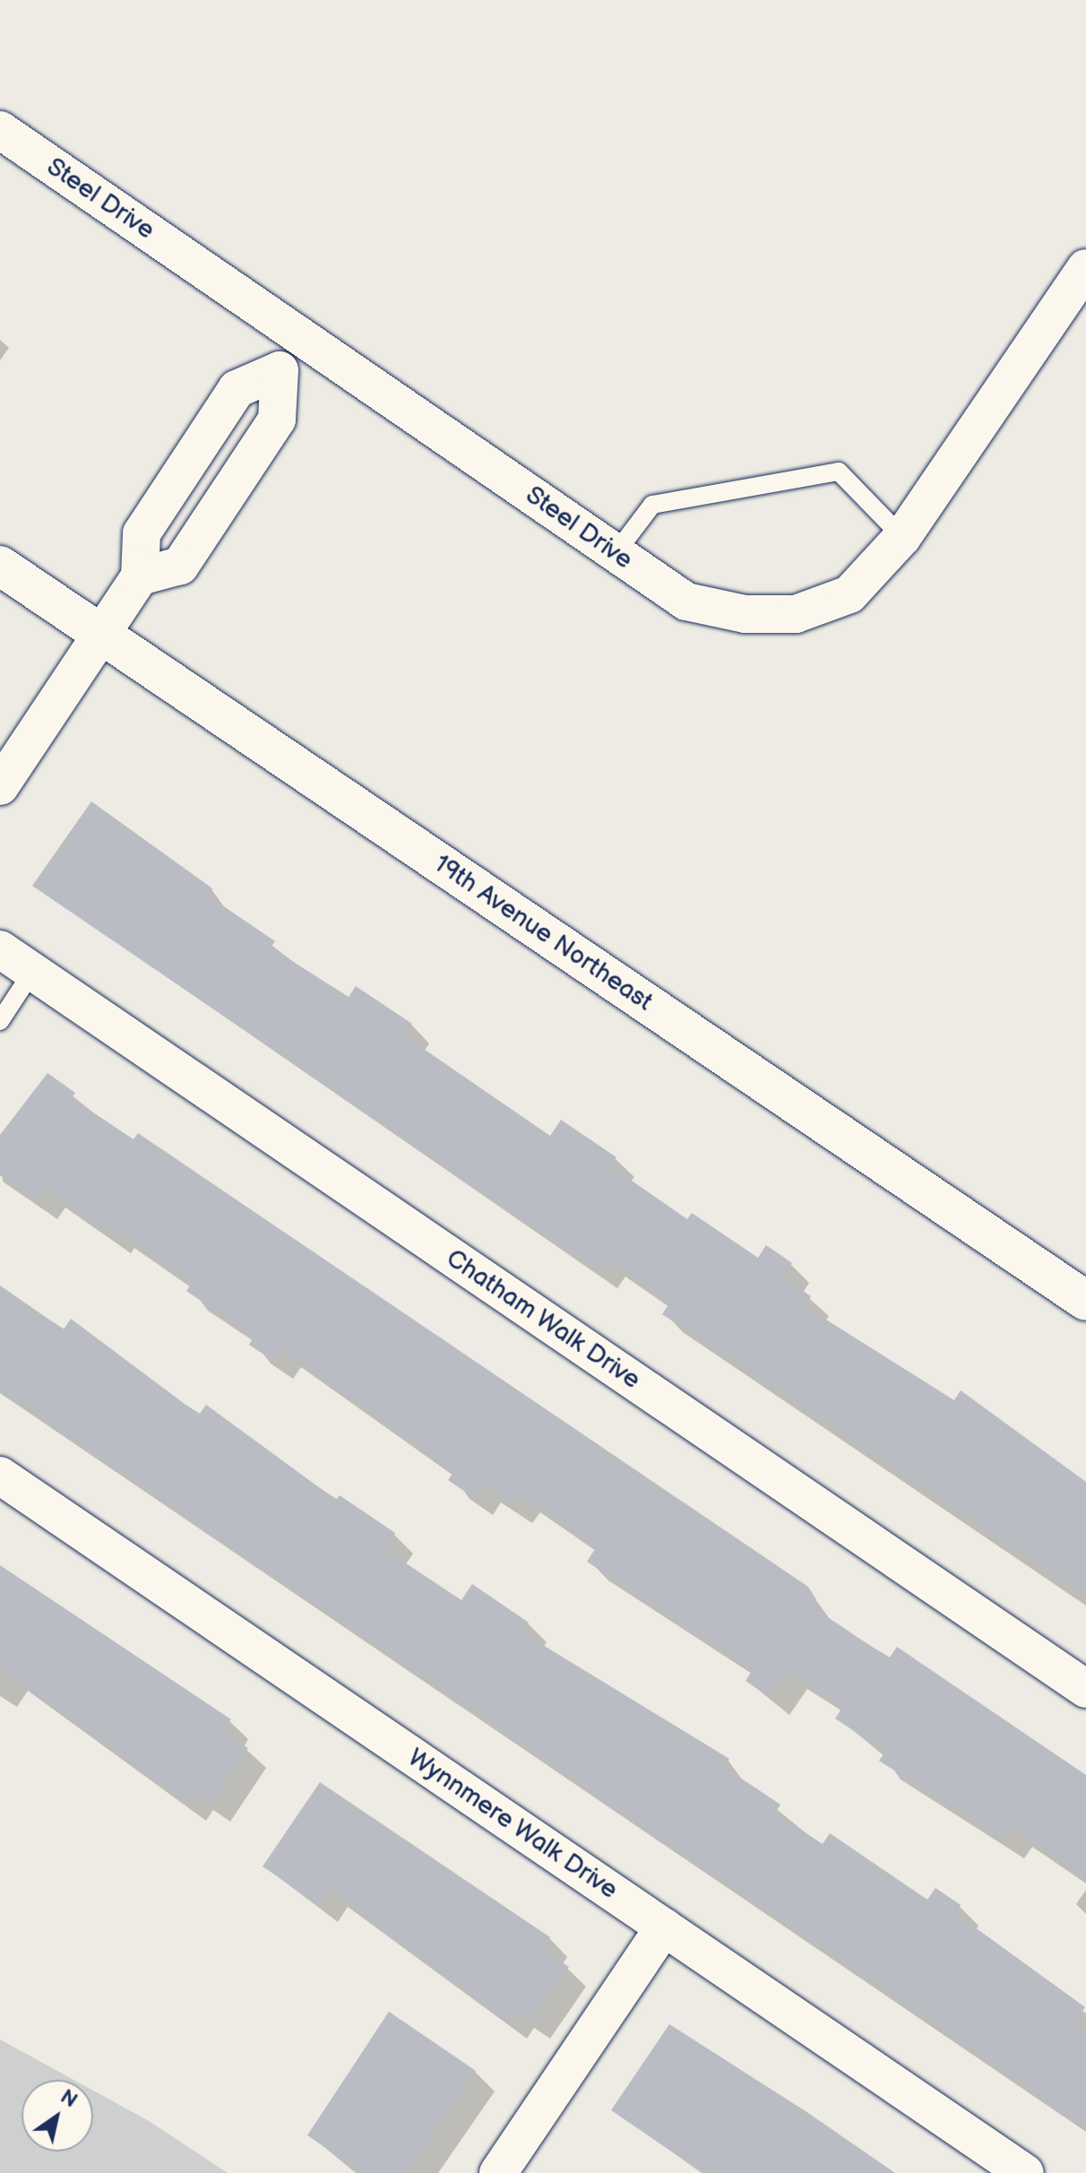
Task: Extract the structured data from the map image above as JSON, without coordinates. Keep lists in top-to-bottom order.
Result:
{
  "streets": {
    "street": [
      "Steel Drive",
      "19th Avenue Northeast",
      "Chatham Walk Drive",
      "Wynnmere Walk Drive"
    ]
  },
  "north": "top right"
}
